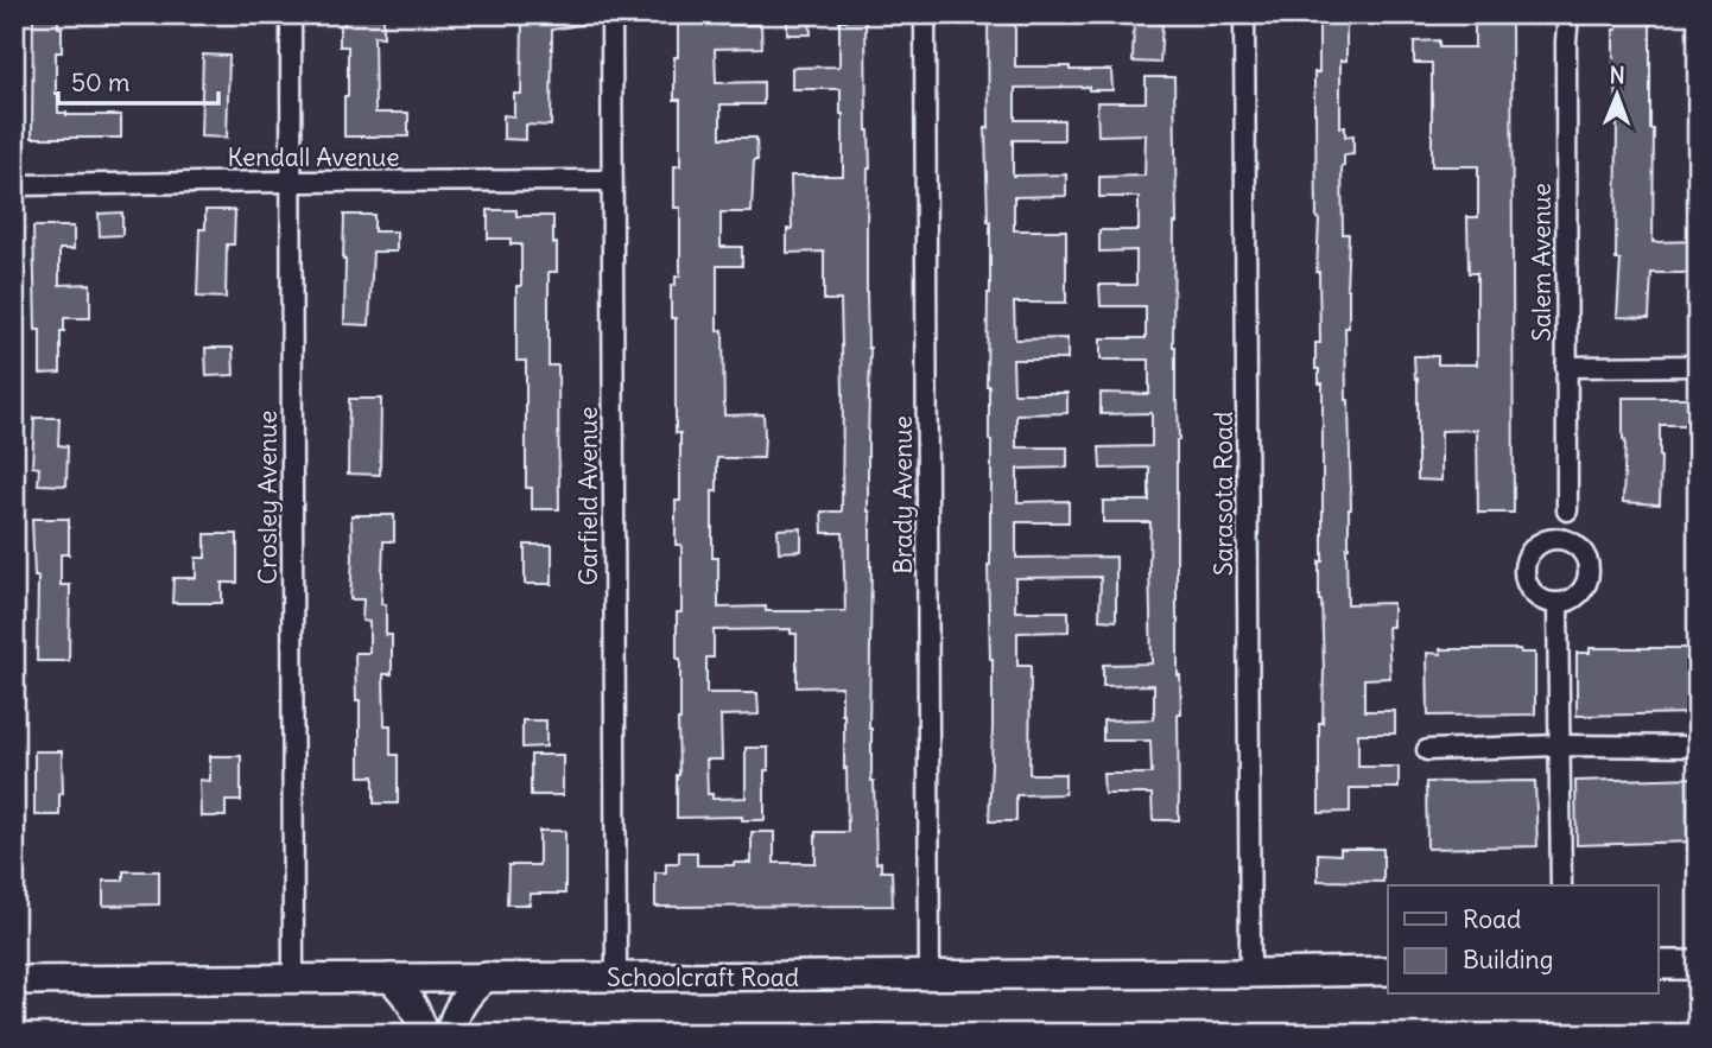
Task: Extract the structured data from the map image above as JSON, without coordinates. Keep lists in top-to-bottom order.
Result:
{
  "streets": {
    "main road": ["Schoolcraft Road"],
    "street": [
      "Kendall Avenue",
      "Salem Avenue",
      "Sarasota Road",
      "Brady Avenue",
      "Garfield Avenue",
      "Crosley Avenue"
    ]
  },
  "crossings": [
    ["Kendall Avenue", "Garfield Avenue"],
    ["Kendall Avenue", "Crosley Avenue"],
    ["Sarasota Road", "Schoolcraft Road"],
    ["Brady Avenue", "Schoolcraft Road"],
    ["Garfield Avenue", "Schoolcraft Road"],
    ["Crosley Avenue", "Schoolcraft Road"]
  ],
  "legend": ["Road", "Building"],
  "scale_bar": "50 m",
  "north": "top"
}
